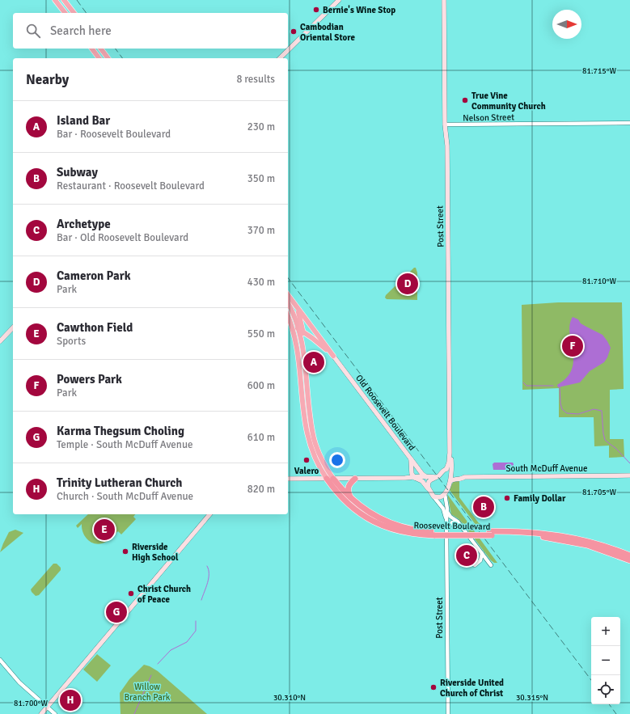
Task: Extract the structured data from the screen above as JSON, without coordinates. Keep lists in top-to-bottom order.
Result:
{
  "streets": {
    "highway": ["Roosevelt Boulevard"],
    "main road": ["Post Street", "Old Roosevelt Boulevard", "South McDuff Avenue"],
    "street": ["Nelson Street"]
  },
  "crossings": [
    ["Nelson Street", "Post Street"],
    ["Post Street", "South McDuff Avenue"]
  ],
  "parks": ["Willow Branch Park"],
  "places": [
    "Bernie's Wine Stop",
    "Cambodian Oriental Store",
    "True Vine Community Church",
    "Valero",
    "Family Dollar",
    "Riverside High School",
    "Christ Church of Peace",
    "Riverside United Church of Christ"
  ],
  "north": "right",
  "page": {
    "search": "Search here",
    "heading": ["Nearby", "8 results"],
    "list": [
      {
        "mark": "A",
        "name": "Island Bar",
        "note": "Bar · Roosevelt Boulevard",
        "value": "230 m"
      },
      {
        "mark": "B",
        "name": "Subway",
        "note": "Restaurant · Roosevelt Boulevard",
        "value": "350 m"
      },
      {
        "mark": "C",
        "name": "Archetype",
        "note": "Bar · Old Roosevelt Boulevard",
        "value": "370 m"
      },
      {
        "mark": "D",
        "name": "Cameron Park",
        "note": "Park",
        "value": "430 m"
      },
      {
        "mark": "E",
        "name": "Cawthon Field",
        "note": "Sports",
        "value": "550 m"
      },
      {
        "mark": "F",
        "name": "Powers Park",
        "note": "Park",
        "value": "600 m"
      },
      {
        "mark": "G",
        "name": "Karma Thegsum Choling",
        "note": "Temple · South McDuff Avenue",
        "value": "610 m"
      },
      {
        "mark": "H",
        "name": "Trinity Lutheran Church",
        "note": "Church · South McDuff Avenue",
        "value": "820 m"
      }
    ],
    "pins": [
      "D",
      "F",
      "A",
      "B",
      "E",
      "C",
      "G",
      "H"
    ],
    "map_buttons": ["+", "−"]
  },
  "coordinates": [
    "81.715°W",
    "81.710°W",
    "81.705°W",
    "30.310°N",
    "30.315°N",
    "81.700°W"
  ]
}
